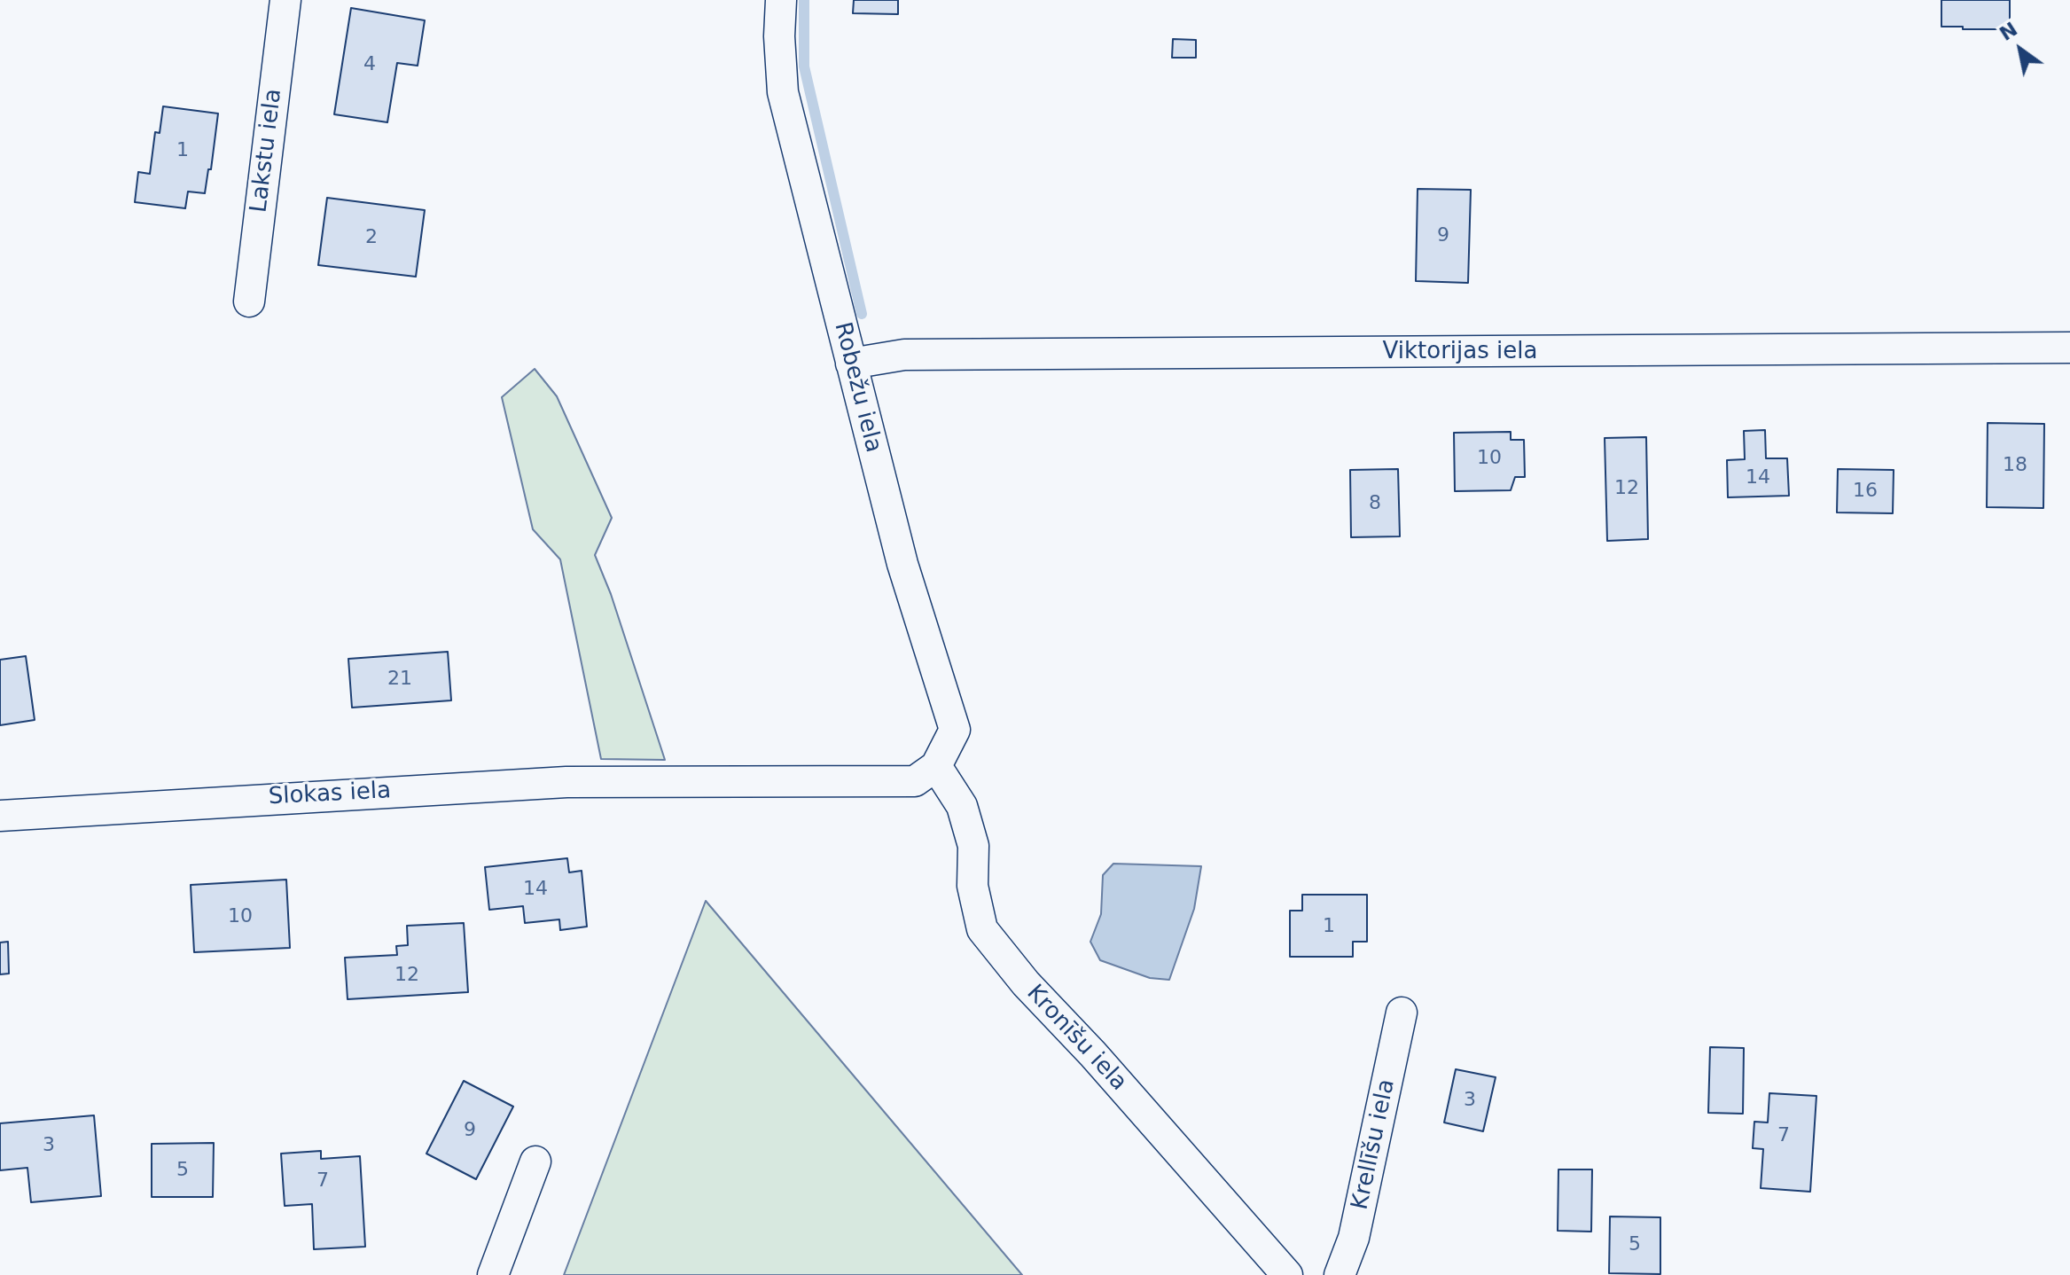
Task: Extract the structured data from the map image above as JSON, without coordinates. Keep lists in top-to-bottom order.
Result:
{
  "streets": {
    "street": [
      "Lakstu iela",
      "Viktorijas iela",
      "Robežu iela",
      "Slokas iela",
      "Kronīšu iela",
      "Krellīšu iela"
    ]
  },
  "crossings": [
    ["Viktorijas iela", "Robežu iela"],
    ["Robežu iela", "Slokas iela"],
    ["Robežu iela", "Kronīšu iela"],
    ["Slokas iela", "Kronīšu iela"]
  ],
  "house_numbers": [
    "4",
    "1",
    "9",
    "2",
    "10",
    "18",
    "14",
    "12",
    "16",
    "8",
    "21",
    "14",
    "10",
    "1",
    "12",
    "3",
    "9",
    "7",
    "3",
    "5",
    "7",
    "5"
  ],
  "north": "top left"
}
